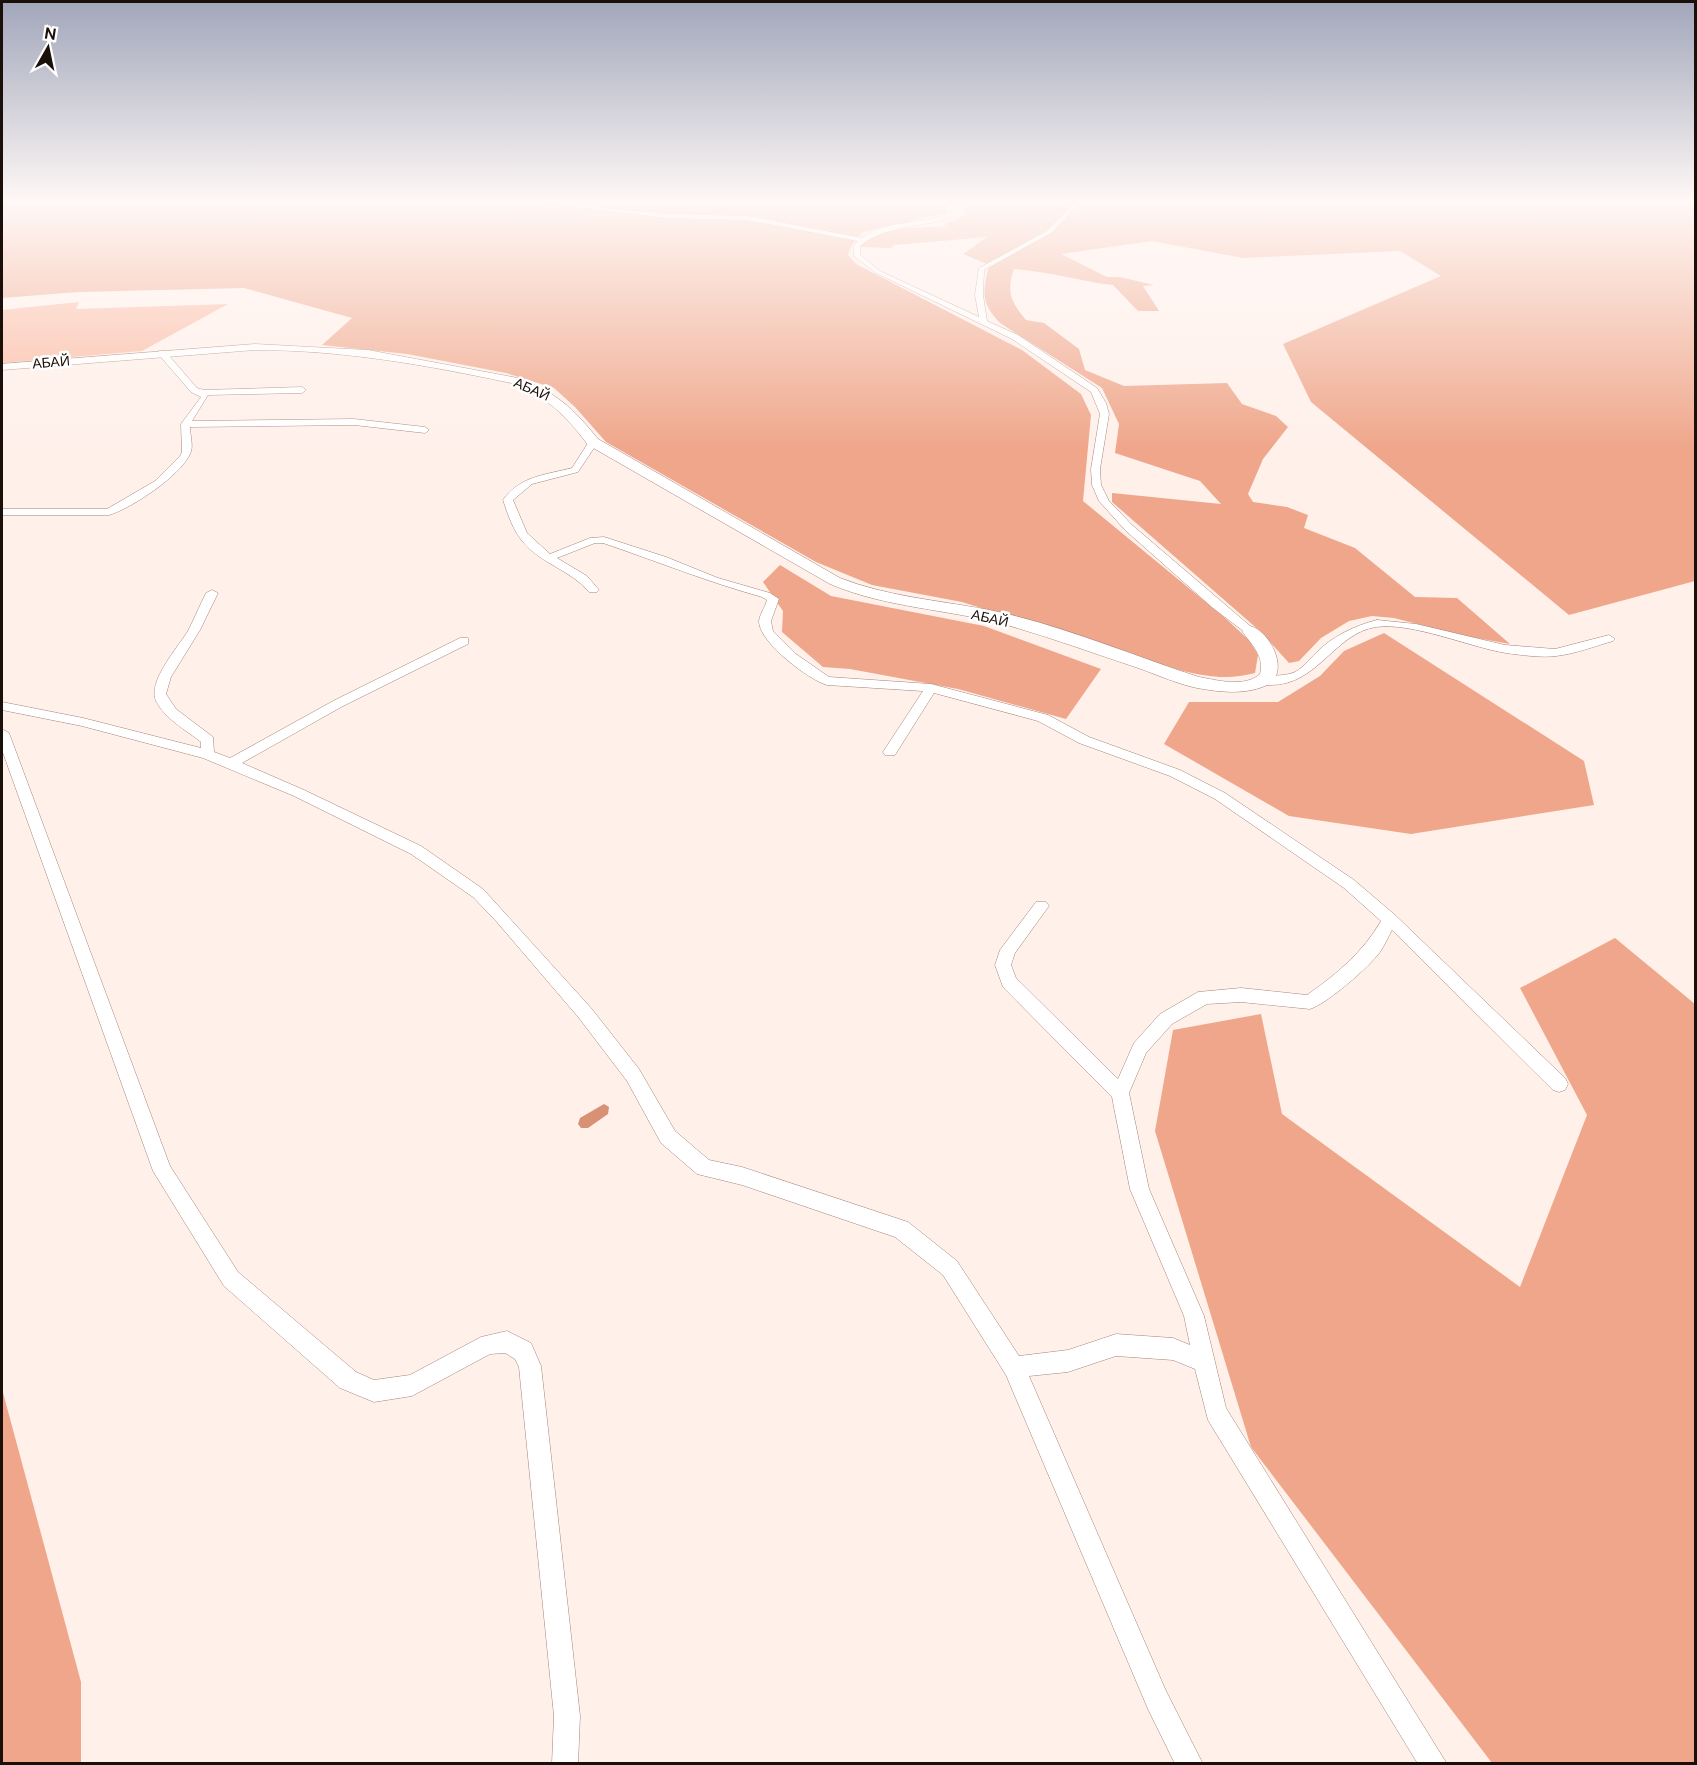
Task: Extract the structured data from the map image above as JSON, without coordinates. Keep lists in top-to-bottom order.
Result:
{
  "streets": {
    "street": ["АБАЙ"]
  },
  "north": "top"
}
